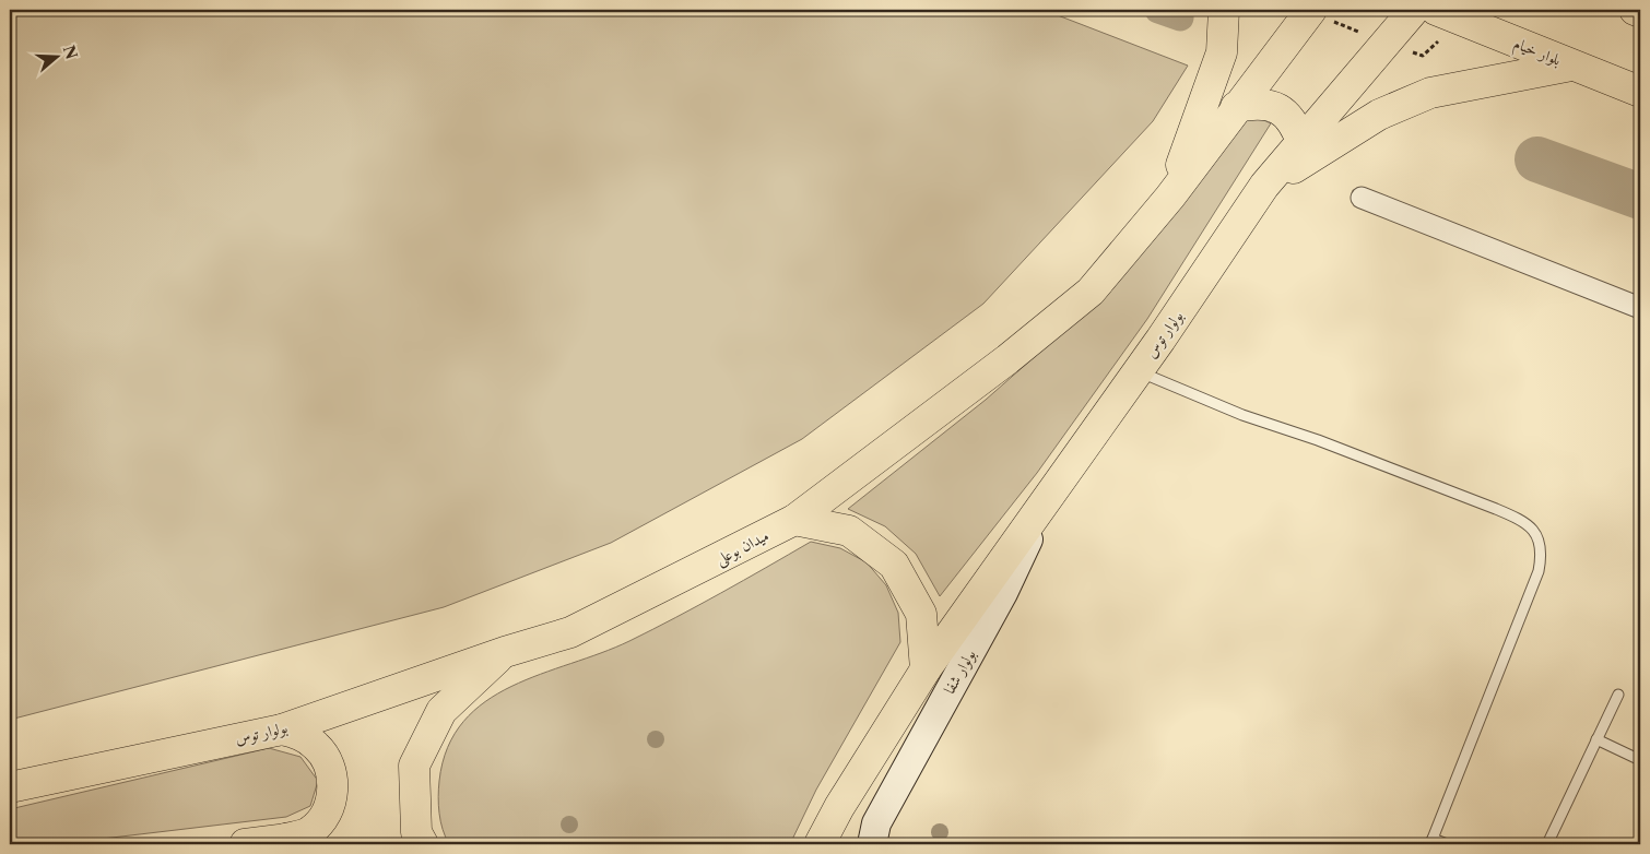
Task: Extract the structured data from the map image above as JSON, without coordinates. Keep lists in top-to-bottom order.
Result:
{
  "streets": {
    "main road": ["بلوار خیام", "بولوار توس", "میدان بوعلی"],
    "street": ["بولوار شفا"]
  },
  "crossings": [
    ["بولوار توس", "میدان بوعلی"],
    ["بولوار توس", "بولوار شفا"]
  ],
  "north": "right"
}
